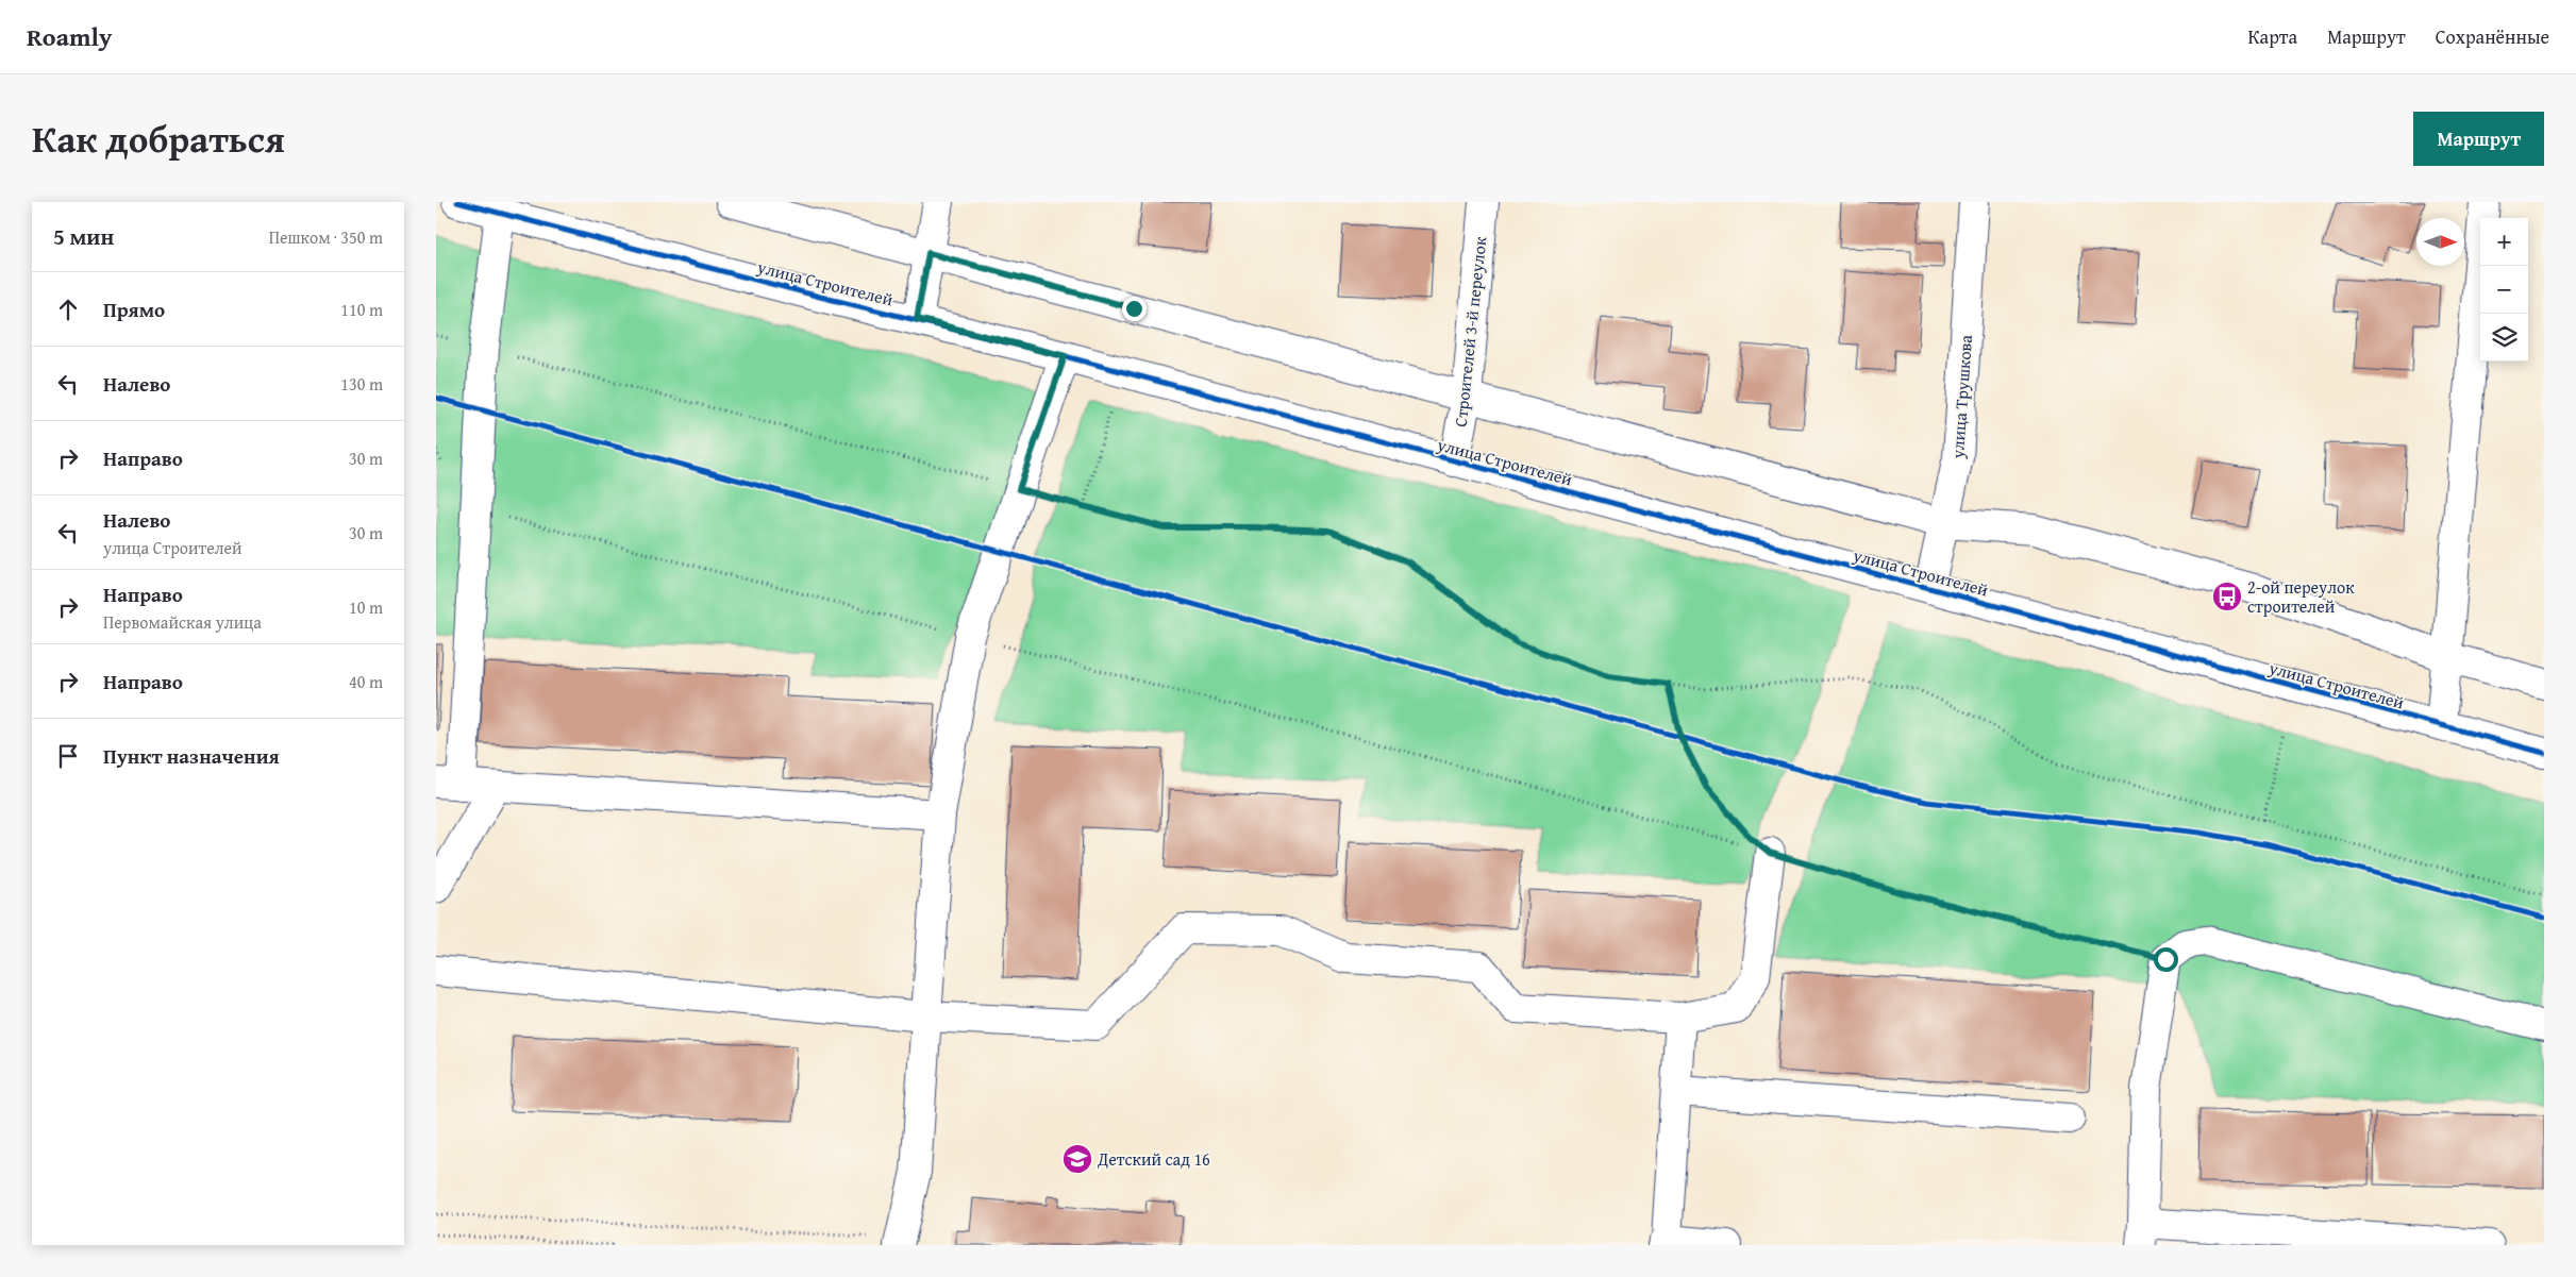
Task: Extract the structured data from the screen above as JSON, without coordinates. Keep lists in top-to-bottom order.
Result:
{
  "streets": {
    "street": ["улица Строителей", "Строителей 3-й переулок", "улица Трушкова"]
  },
  "crossings": [
    ["улица Строителей", "Строителей 3-й переулок"],
    ["улица Строителей", "улица Трушкова"]
  ],
  "places": {
    "bus stop": ["2-ой переулок строителей"],
    "school or university": ["Детский сад 16"]
  },
  "north": "right",
  "page": {
    "header": "Roamly",
    "nav": ["Карта", "Маршрут", "Сохранённые"],
    "title": "Как добраться",
    "buttons": "Маршрут",
    "heading": ["5 мин", "Пешком · 350 m"],
    "map_buttons": ["+", "−"],
    "list": [
      ["Прямо", "110 m"],
      ["Налево", "130 m"],
      ["Направо", "30 m"],
      ["Налево", "улица Строителей", "30 m"],
      ["Направо", "Первомайская улица", "10 m"],
      ["Направо", "40 m"],
      "Пункт назначения"
    ]
  }
}
